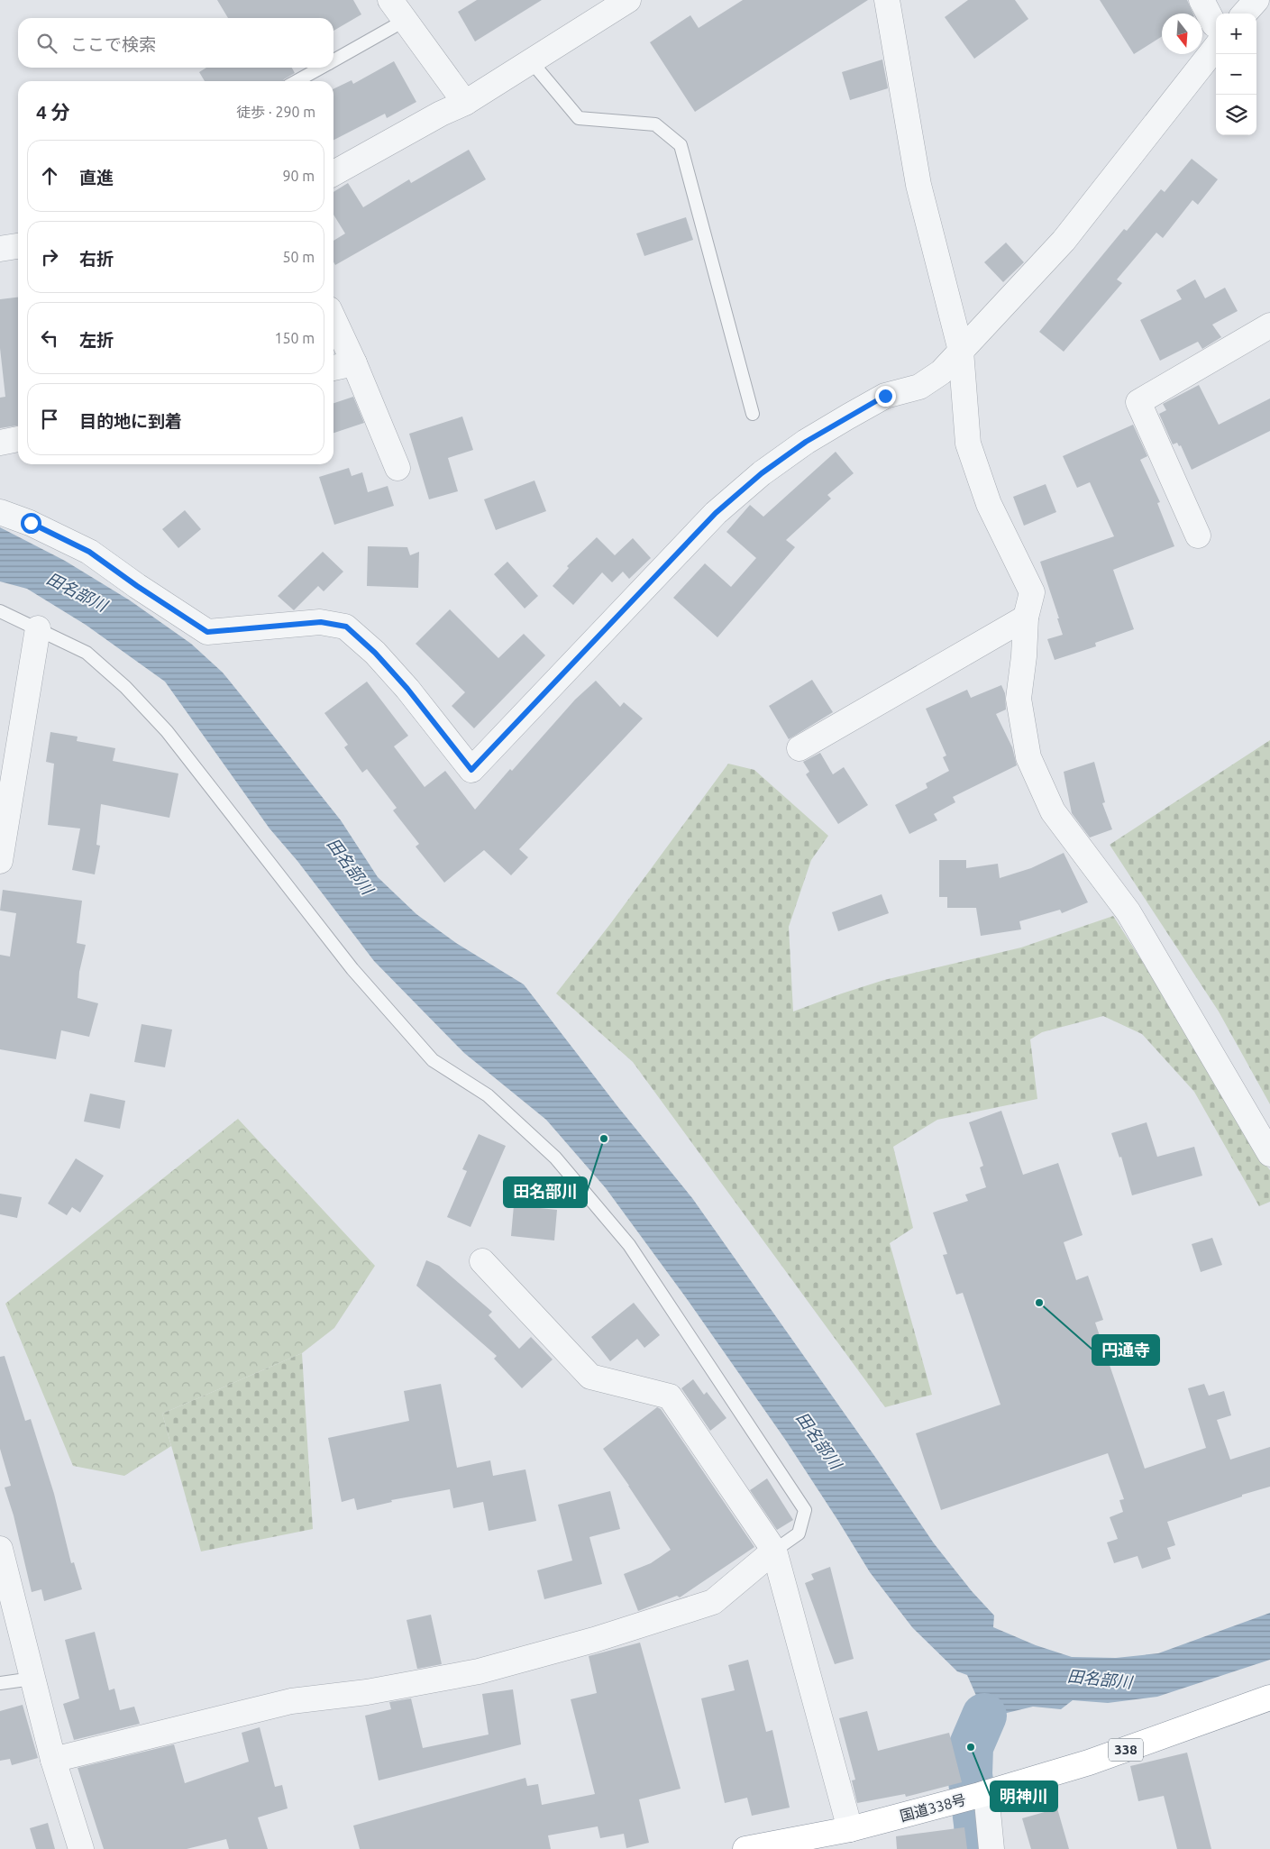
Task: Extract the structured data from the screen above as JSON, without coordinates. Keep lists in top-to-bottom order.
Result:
{
  "streets": {
    "highway": ["338", "国道338号"]
  },
  "water": ["田名部川"],
  "places": ["田名部川", "円通寺", "明神川"],
  "north": "bottom",
  "page": {
    "map_buttons": ["+", "−"],
    "search": "ここで検索",
    "heading": ["4 分", "徒歩 · 290 m"],
    "list": [
      ["直進", "90 m"],
      ["右折", "50 m"],
      ["左折", "150 m"],
      "目的地に到着"
    ]
  }
}
